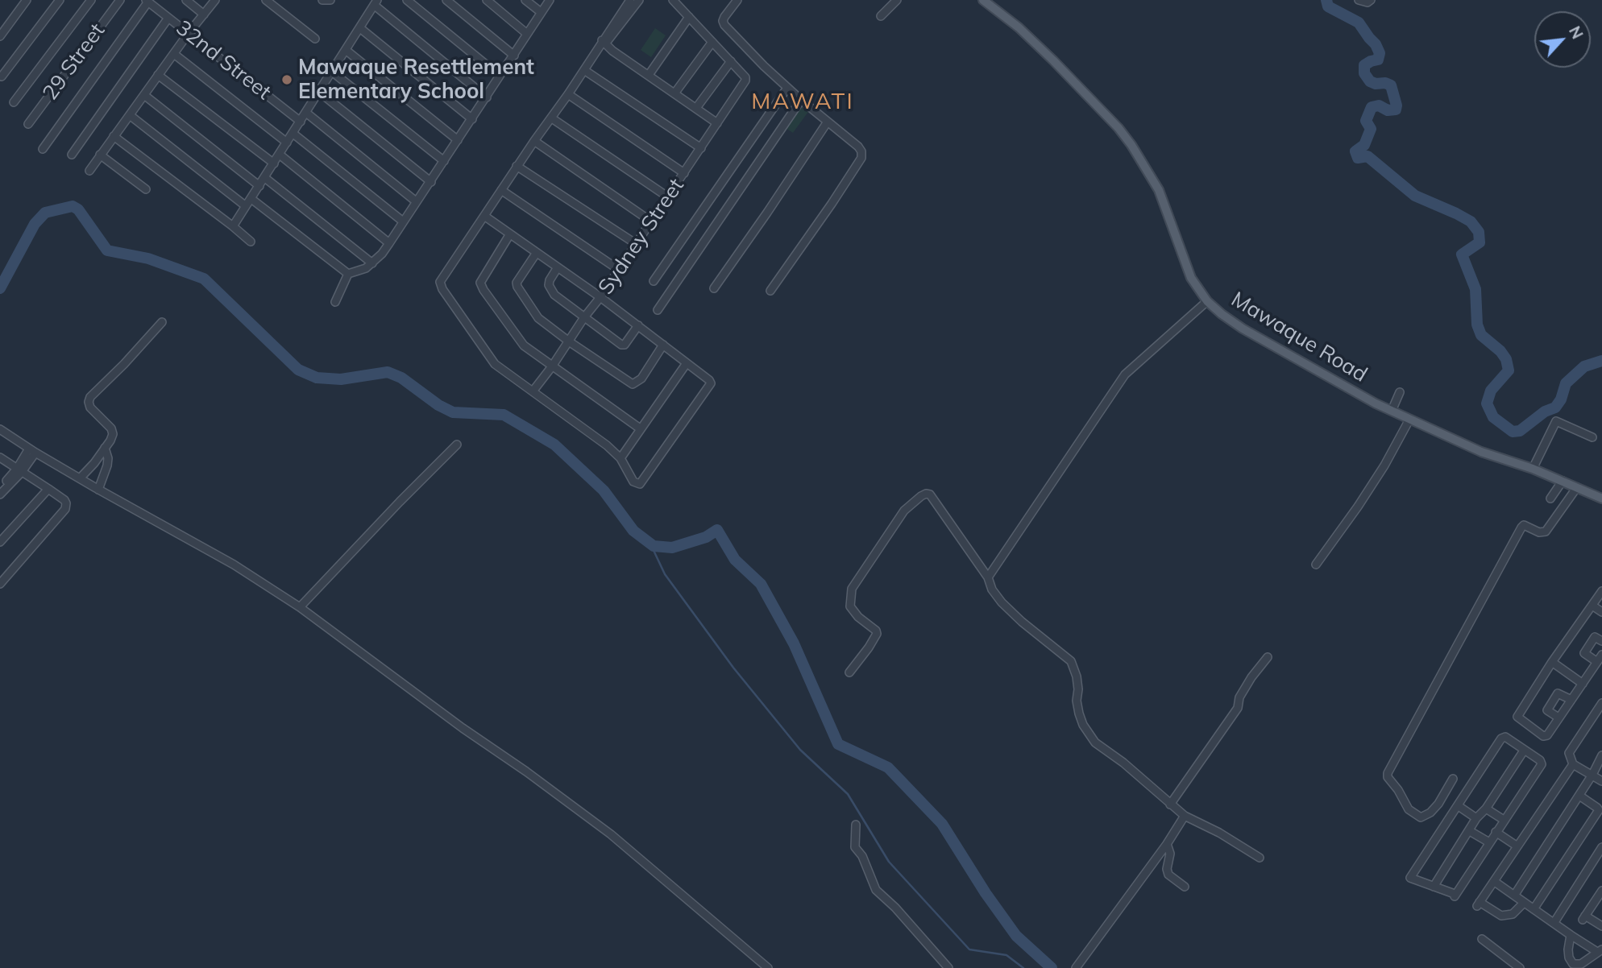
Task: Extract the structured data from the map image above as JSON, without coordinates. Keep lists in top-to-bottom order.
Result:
{
  "streets": {
    "main road": ["Mawaque Road"],
    "street": ["32nd Street", "29 Street", "Sydney Street"]
  },
  "districts": ["MAWATI"],
  "places": ["Mawaque Resettlement Elementary School"],
  "north": "top right"
}
